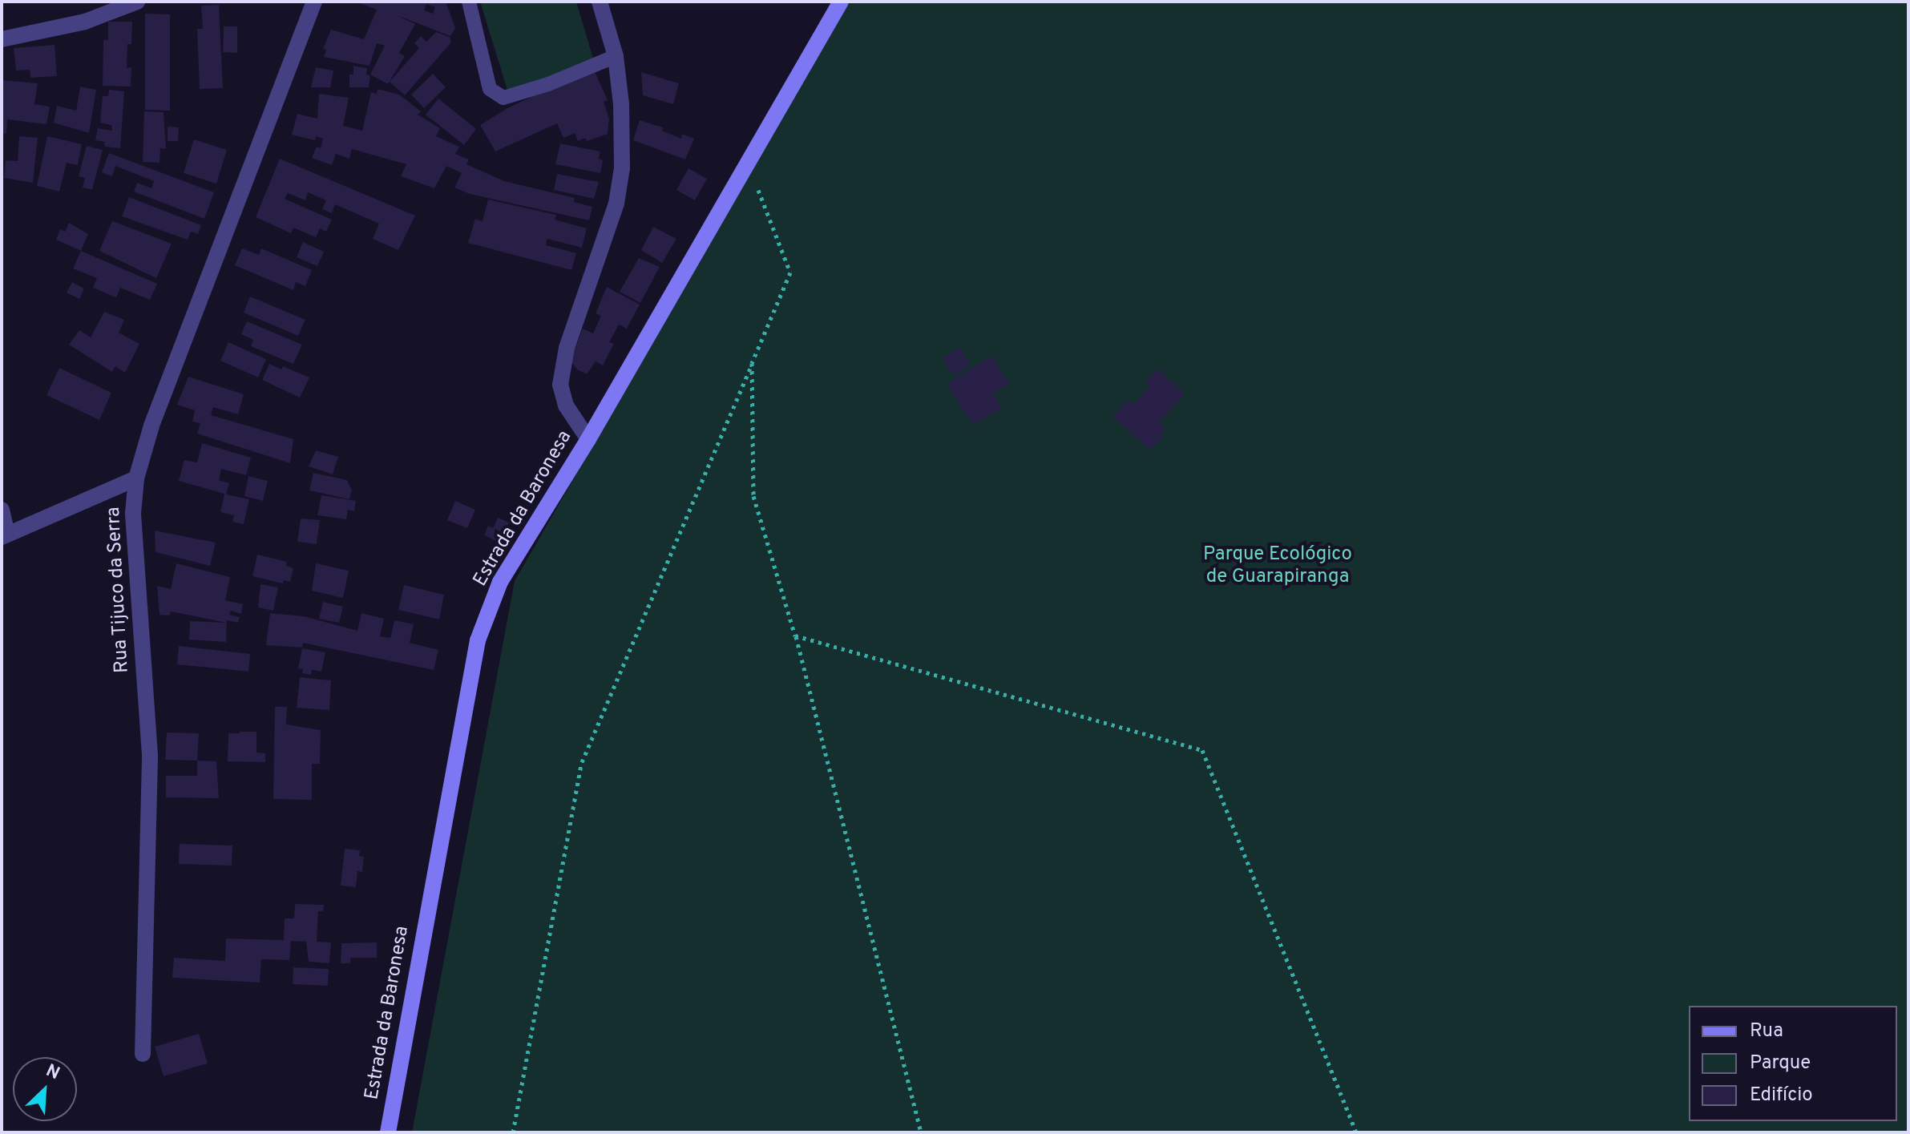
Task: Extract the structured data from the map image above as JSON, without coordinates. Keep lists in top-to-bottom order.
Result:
{
  "streets": {
    "main road": ["Estrada da Baronesa"],
    "street": ["Rua Tijuco da Serra"]
  },
  "parks": ["Parque Ecológico de Guarapiranga"],
  "legend": ["Rua", "Parque", "Edifício"],
  "north": "top right"
}
